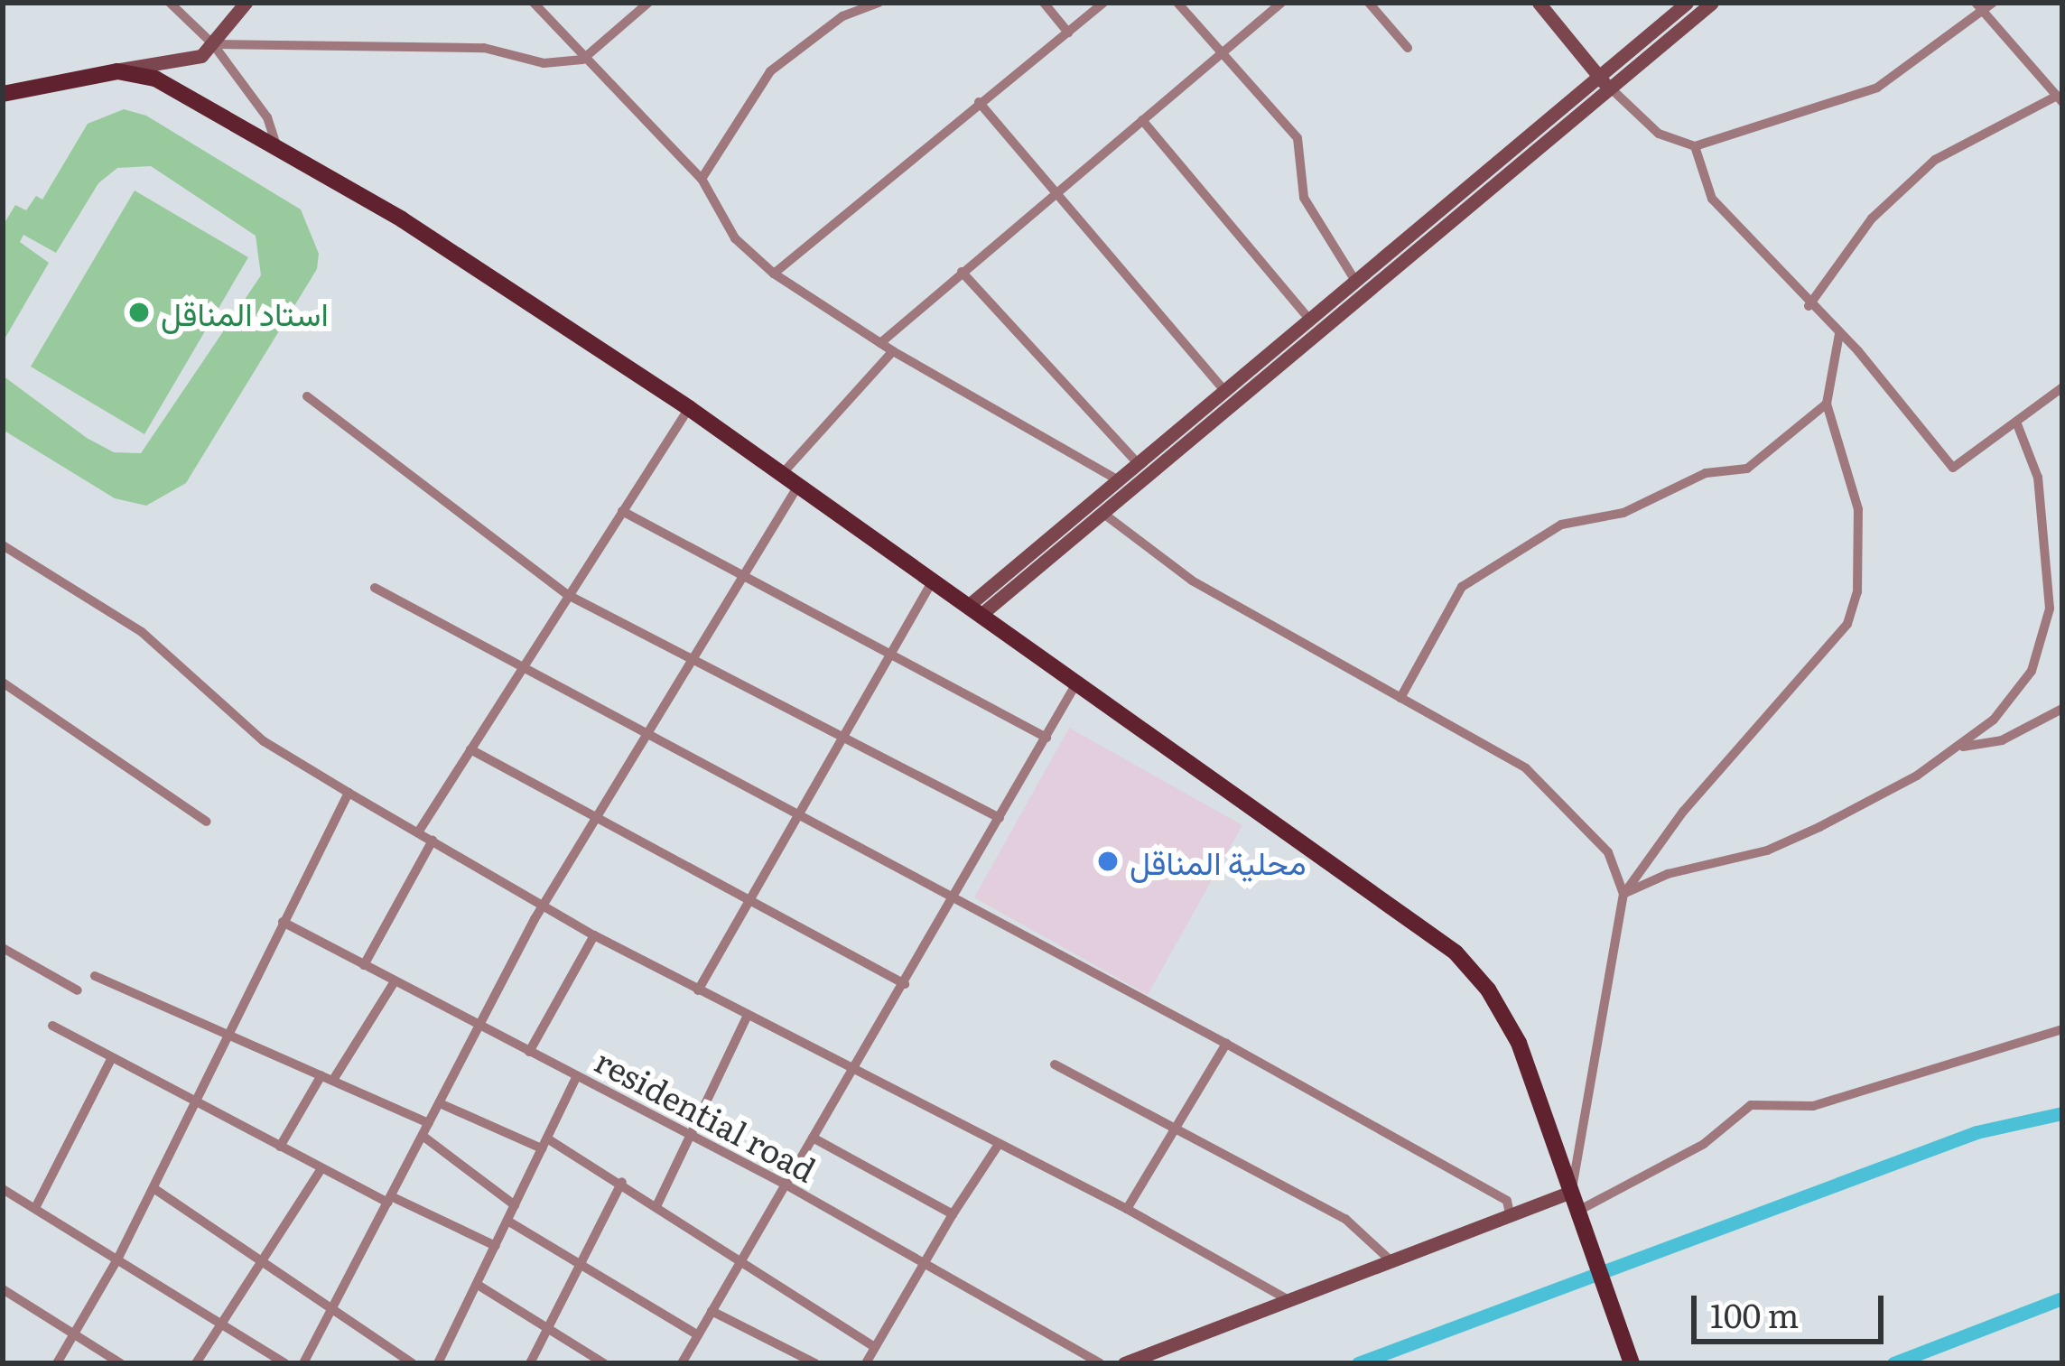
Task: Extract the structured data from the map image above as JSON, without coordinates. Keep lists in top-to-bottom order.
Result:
{
  "streets": {
    "street": ["residential road"]
  },
  "places": ["استاد المناقل", "محلية المناقل"],
  "scale_bar": "100 m"
}
